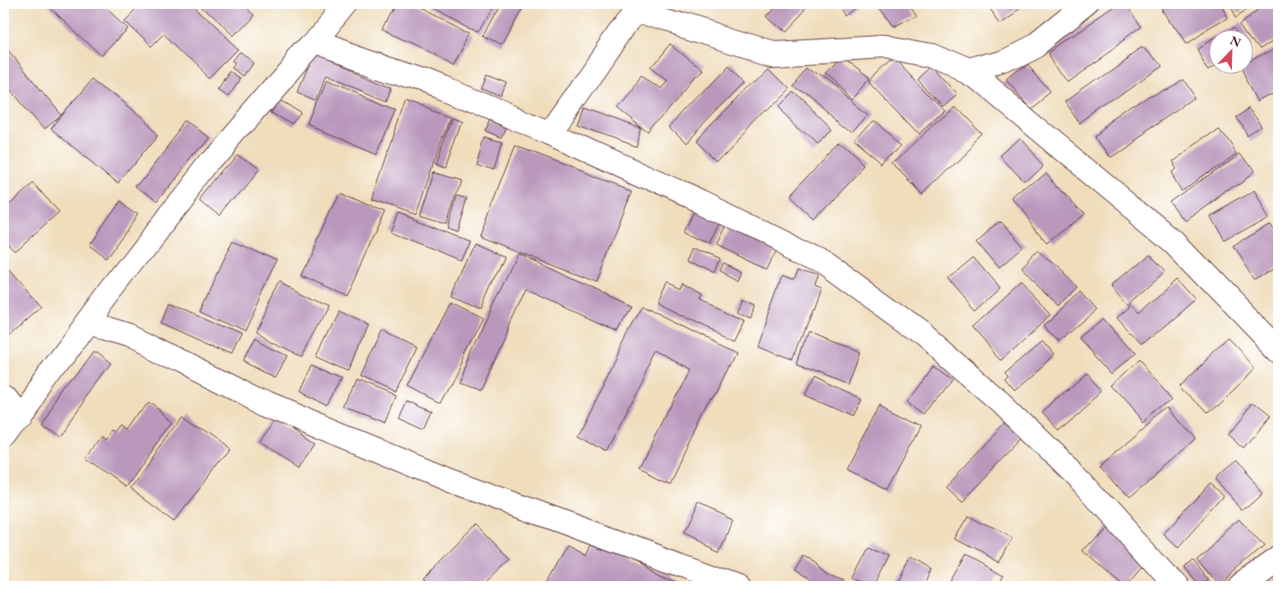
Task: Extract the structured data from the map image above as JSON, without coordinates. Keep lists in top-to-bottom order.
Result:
{
  "north": "top right"
}
